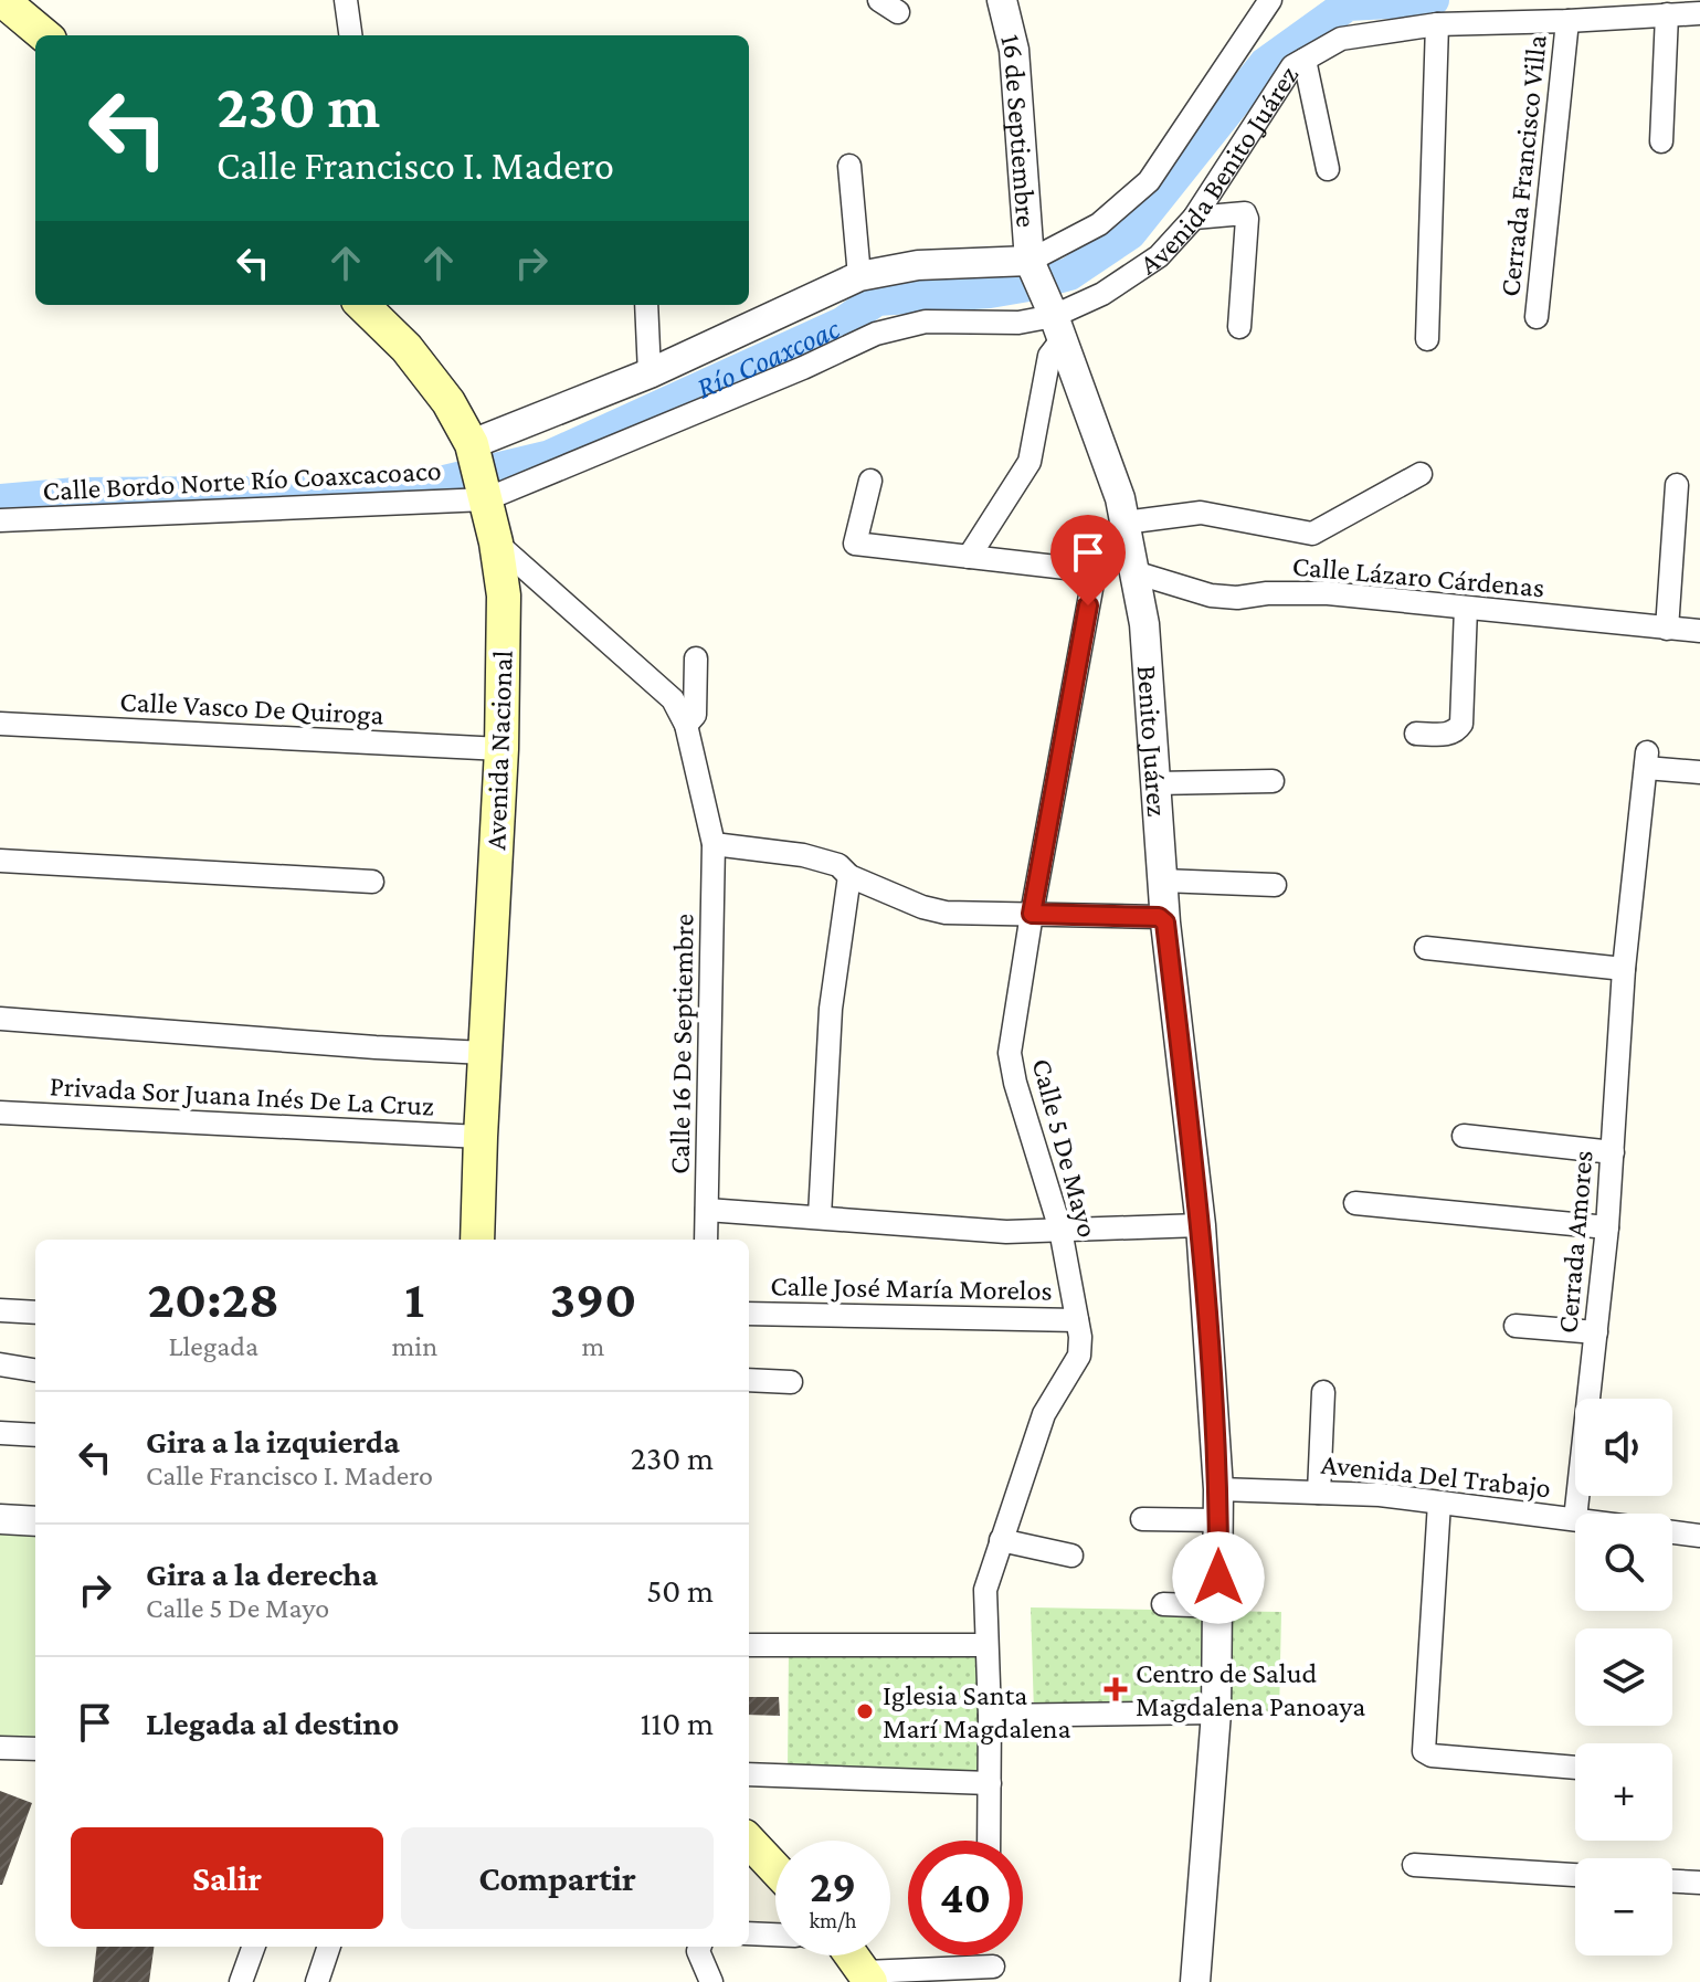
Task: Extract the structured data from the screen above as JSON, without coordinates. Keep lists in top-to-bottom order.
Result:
{
  "streets": {
    "main road": ["Avenida Nacional"],
    "street": [
      "16 de Septiembre",
      "Cerrada Francisco Villa",
      "Avenida Benito Juárez",
      "Calle Bordo Norte Río Coaxcacoaco",
      "Calle Lázaro Cárdenas",
      "Calle Vasco De Quiroga",
      "Benito Juárez",
      "Calle 16 De Septiembre",
      "Privada Sor Juana Inés De La Cruz",
      "Calle 5 De Mayo",
      "Cerrada Amores",
      "Calle José María Morelos",
      "Avenida Del Trabajo"
    ]
  },
  "crossings": [
    ["16 de Septiembre", "Avenida Benito Juárez"],
    ["16 de Septiembre", "Benito Juárez"],
    ["Cerrada Francisco Villa", "Avenida Benito Juárez"],
    ["Avenida Benito Juárez", "Calle Bordo Norte Río Coaxcacoaco"],
    ["Avenida Benito Juárez", "Benito Juárez"],
    ["Avenida Benito Juárez", "Avenida Nacional"],
    ["Calle Bordo Norte Río Coaxcacoaco", "Avenida Nacional"],
    ["Calle Lázaro Cárdenas", "Benito Juárez"],
    ["Calle Vasco De Quiroga", "Avenida Nacional"],
    ["Avenida Nacional", "Privada Sor Juana Inés De La Cruz"],
    ["Calle 5 De Mayo", "Calle José María Morelos"]
  ],
  "water": ["Río Coaxcoac"],
  "places": {
    "health": ["Centro de Salud Magdalena Panoaya"],
    "other": ["Iglesia Santa Marí Magdalena"]
  },
  "page": {
    "turn": ["230 m", "Calle Francisco I. Madero"],
    "eta": [
      "20:28",
      "Llegada",
      "1",
      "min",
      "390",
      "m"
    ],
    "list": [
      {
        "name": "Gira a la izquierda",
        "note": "Calle Francisco I. Madero",
        "value": "230 m"
      },
      {
        "name": "Gira a la derecha",
        "note": "Calle 5 De Mayo",
        "value": "50 m"
      },
      {
        "name": "Llegada al destino",
        "value": "110 m"
      }
    ],
    "map_buttons": ["+", "−"],
    "buttons": ["Salir", "Compartir"],
    "speed": "29 km/h",
    "limit": "40"
  }
}
